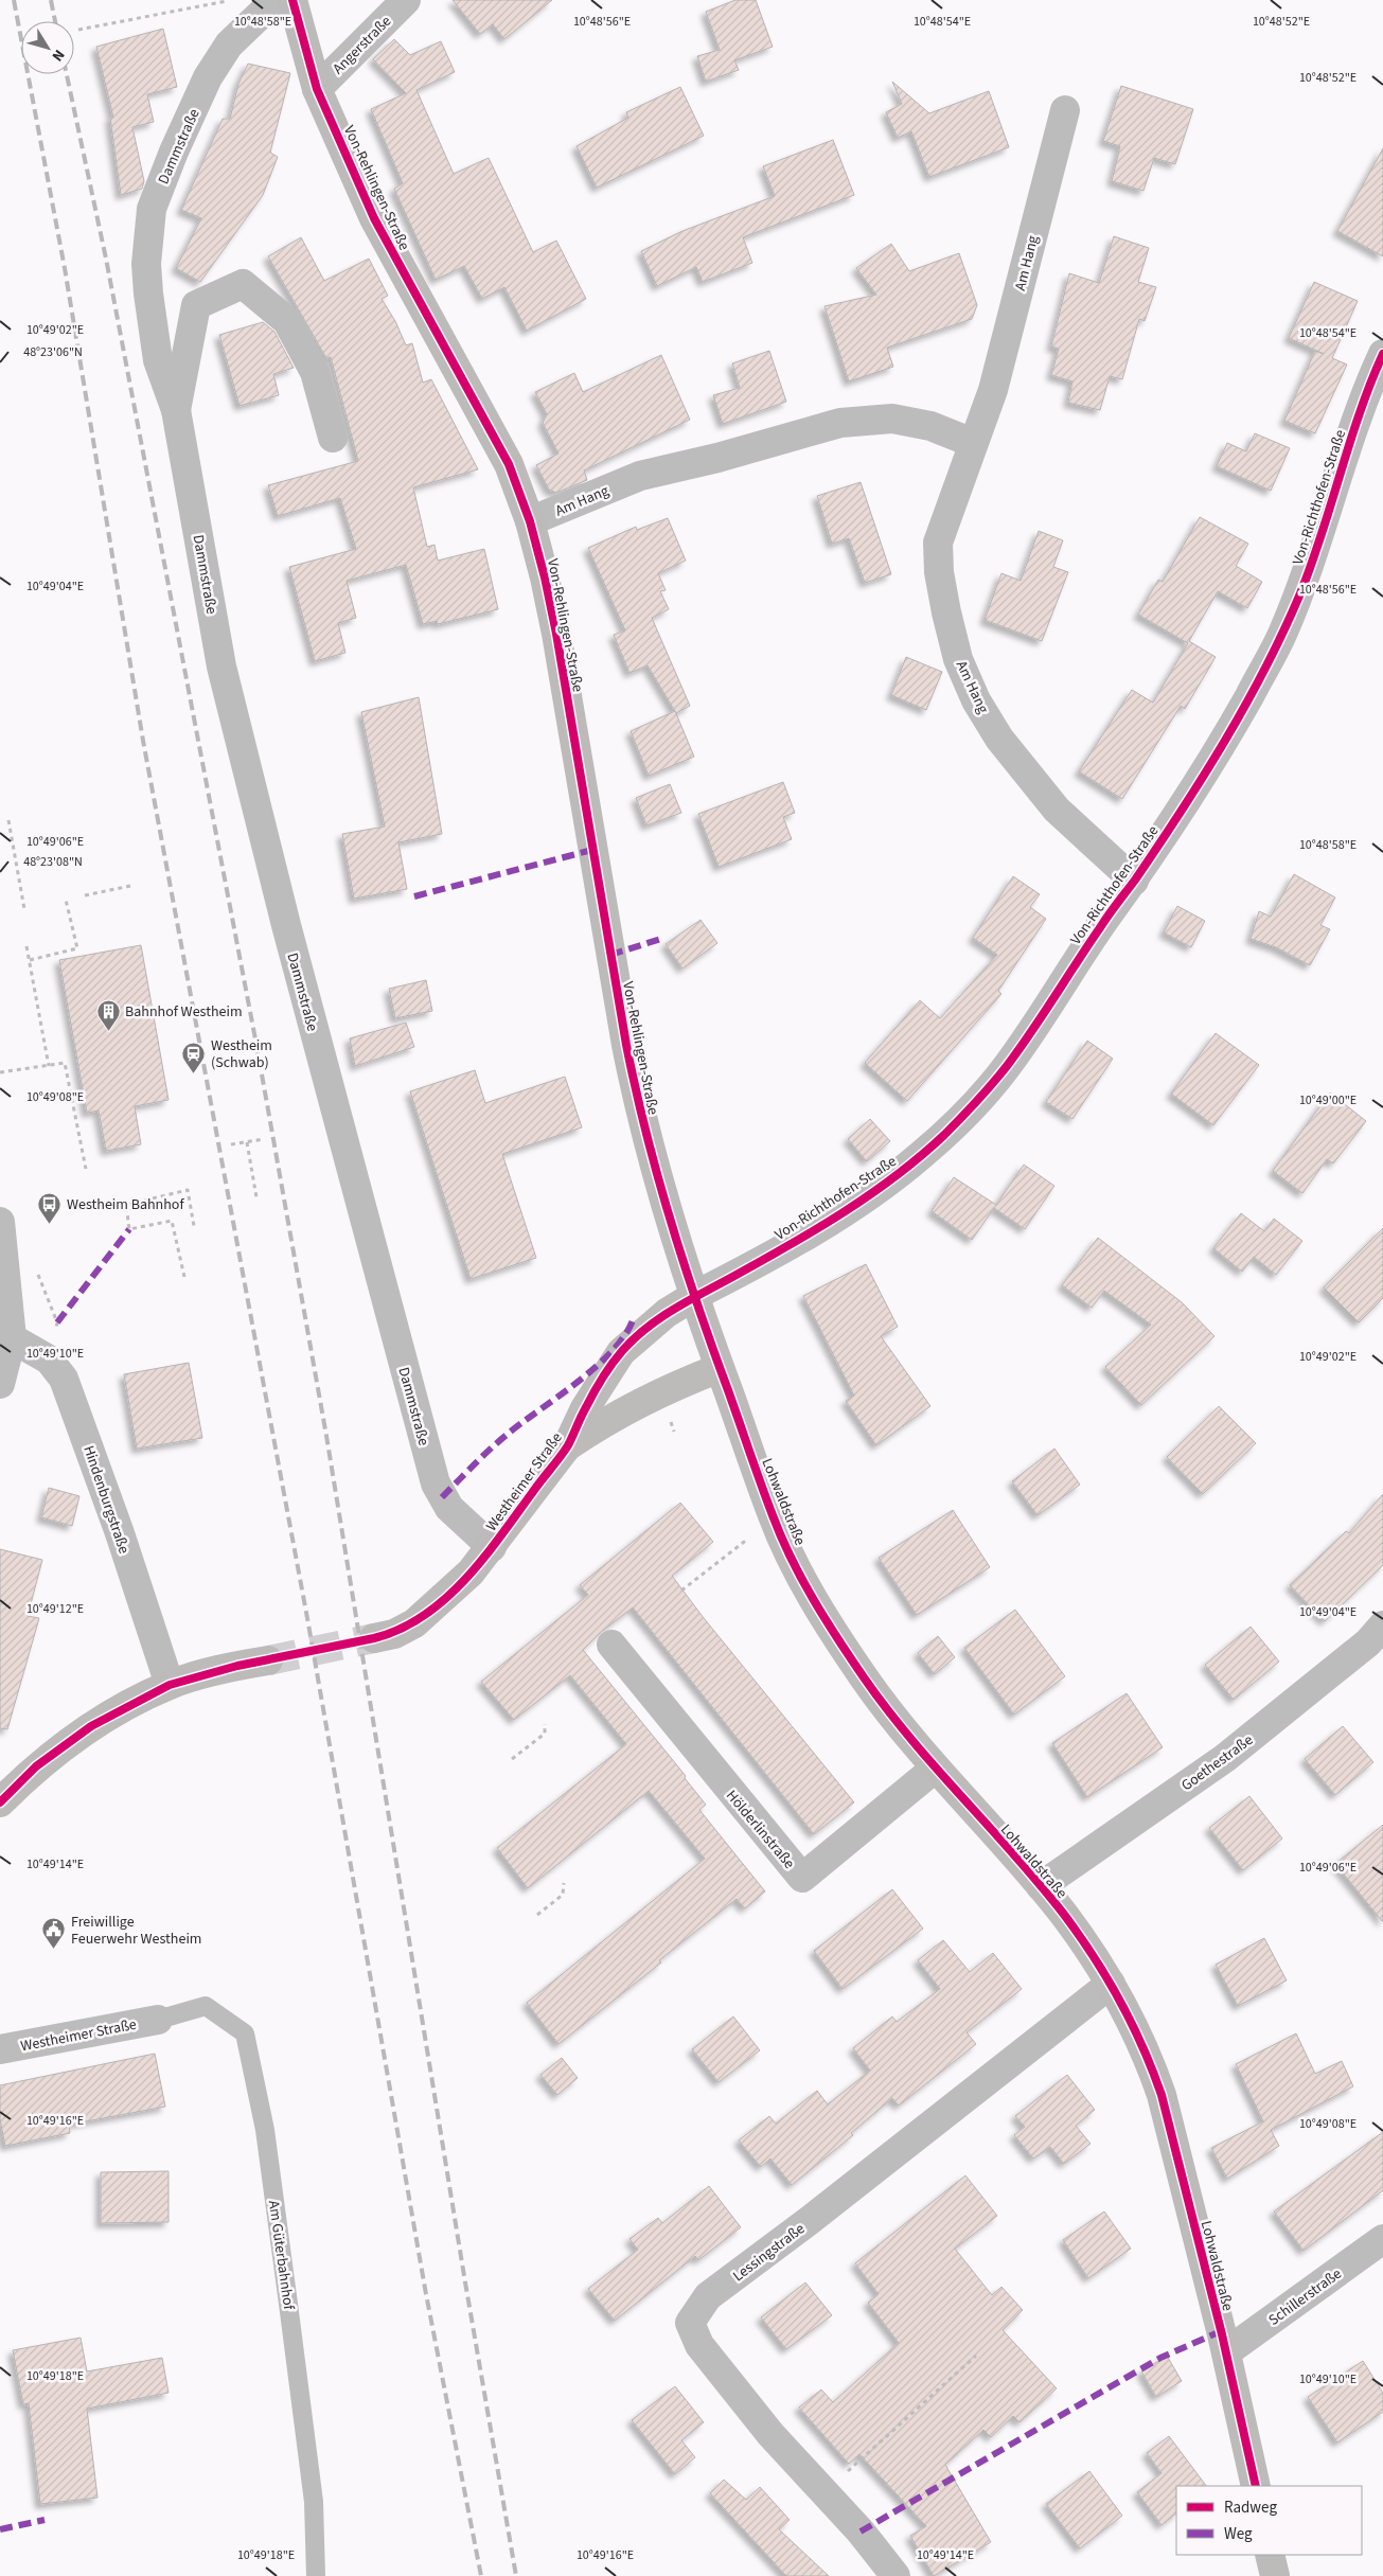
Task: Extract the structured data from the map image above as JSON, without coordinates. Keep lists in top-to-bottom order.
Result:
{
  "streets": {
    "street": [
      "Angerstraße",
      "Dammstraße",
      "Von-Rehlingen-Straße",
      "Am Hang",
      "Von-Richthofen-Straße",
      "Westheimer Straße",
      "Hindenburgstraße",
      "Lohwaldstraße",
      "Goethestraße",
      "Hölderlinstraße",
      "Lessingstraße",
      "Schillerstraße"
    ],
    "lane": ["Am Güterbahnhof"]
  },
  "crossings": [
    ["Angerstraße", "Von-Rehlingen-Straße"],
    ["Dammstraße", "Westheimer Straße"],
    ["Von-Rehlingen-Straße", "Am Hang"],
    ["Von-Rehlingen-Straße", "Von-Richthofen-Straße"],
    ["Von-Rehlingen-Straße", "Westheimer Straße"],
    ["Von-Rehlingen-Straße", "Lohwaldstraße"],
    ["Am Hang", "Von-Richthofen-Straße"],
    ["Von-Richthofen-Straße", "Westheimer Straße"],
    ["Von-Richthofen-Straße", "Lohwaldstraße"],
    ["Westheimer Straße", "Lohwaldstraße"],
    ["Westheimer Straße", "Am Güterbahnhof"],
    ["Lohwaldstraße", "Goethestraße"],
    ["Lohwaldstraße", "Hölderlinstraße"],
    ["Lohwaldstraße", "Lessingstraße"],
    ["Lohwaldstraße", "Schillerstraße"]
  ],
  "places": {
    "building": ["Bahnhof Westheim"],
    "station": ["Westheim (Schwab)"],
    "bus stop": ["Westheim Bahnhof"],
    "public building": ["Freiwillige Feuerwehr Westheim"]
  },
  "legend": ["Radweg", "Weg"],
  "north": "bottom right",
  "coordinates": [
    "10°48'58\"E",
    "10°48'54\"E",
    "10°48'56\"E",
    "10°48'52\"E",
    "10°49'02\"E",
    "48°23'06\"N",
    "10°49'04\"E",
    "10°49'06\"E",
    "48°23'08\"N",
    "10°49'08\"E",
    "10°49'00\"E",
    "10°49'10\"E",
    "10°49'12\"E",
    "10°49'14\"E",
    "10°49'16\"E",
    "10°49'18\"E"
  ]
}
